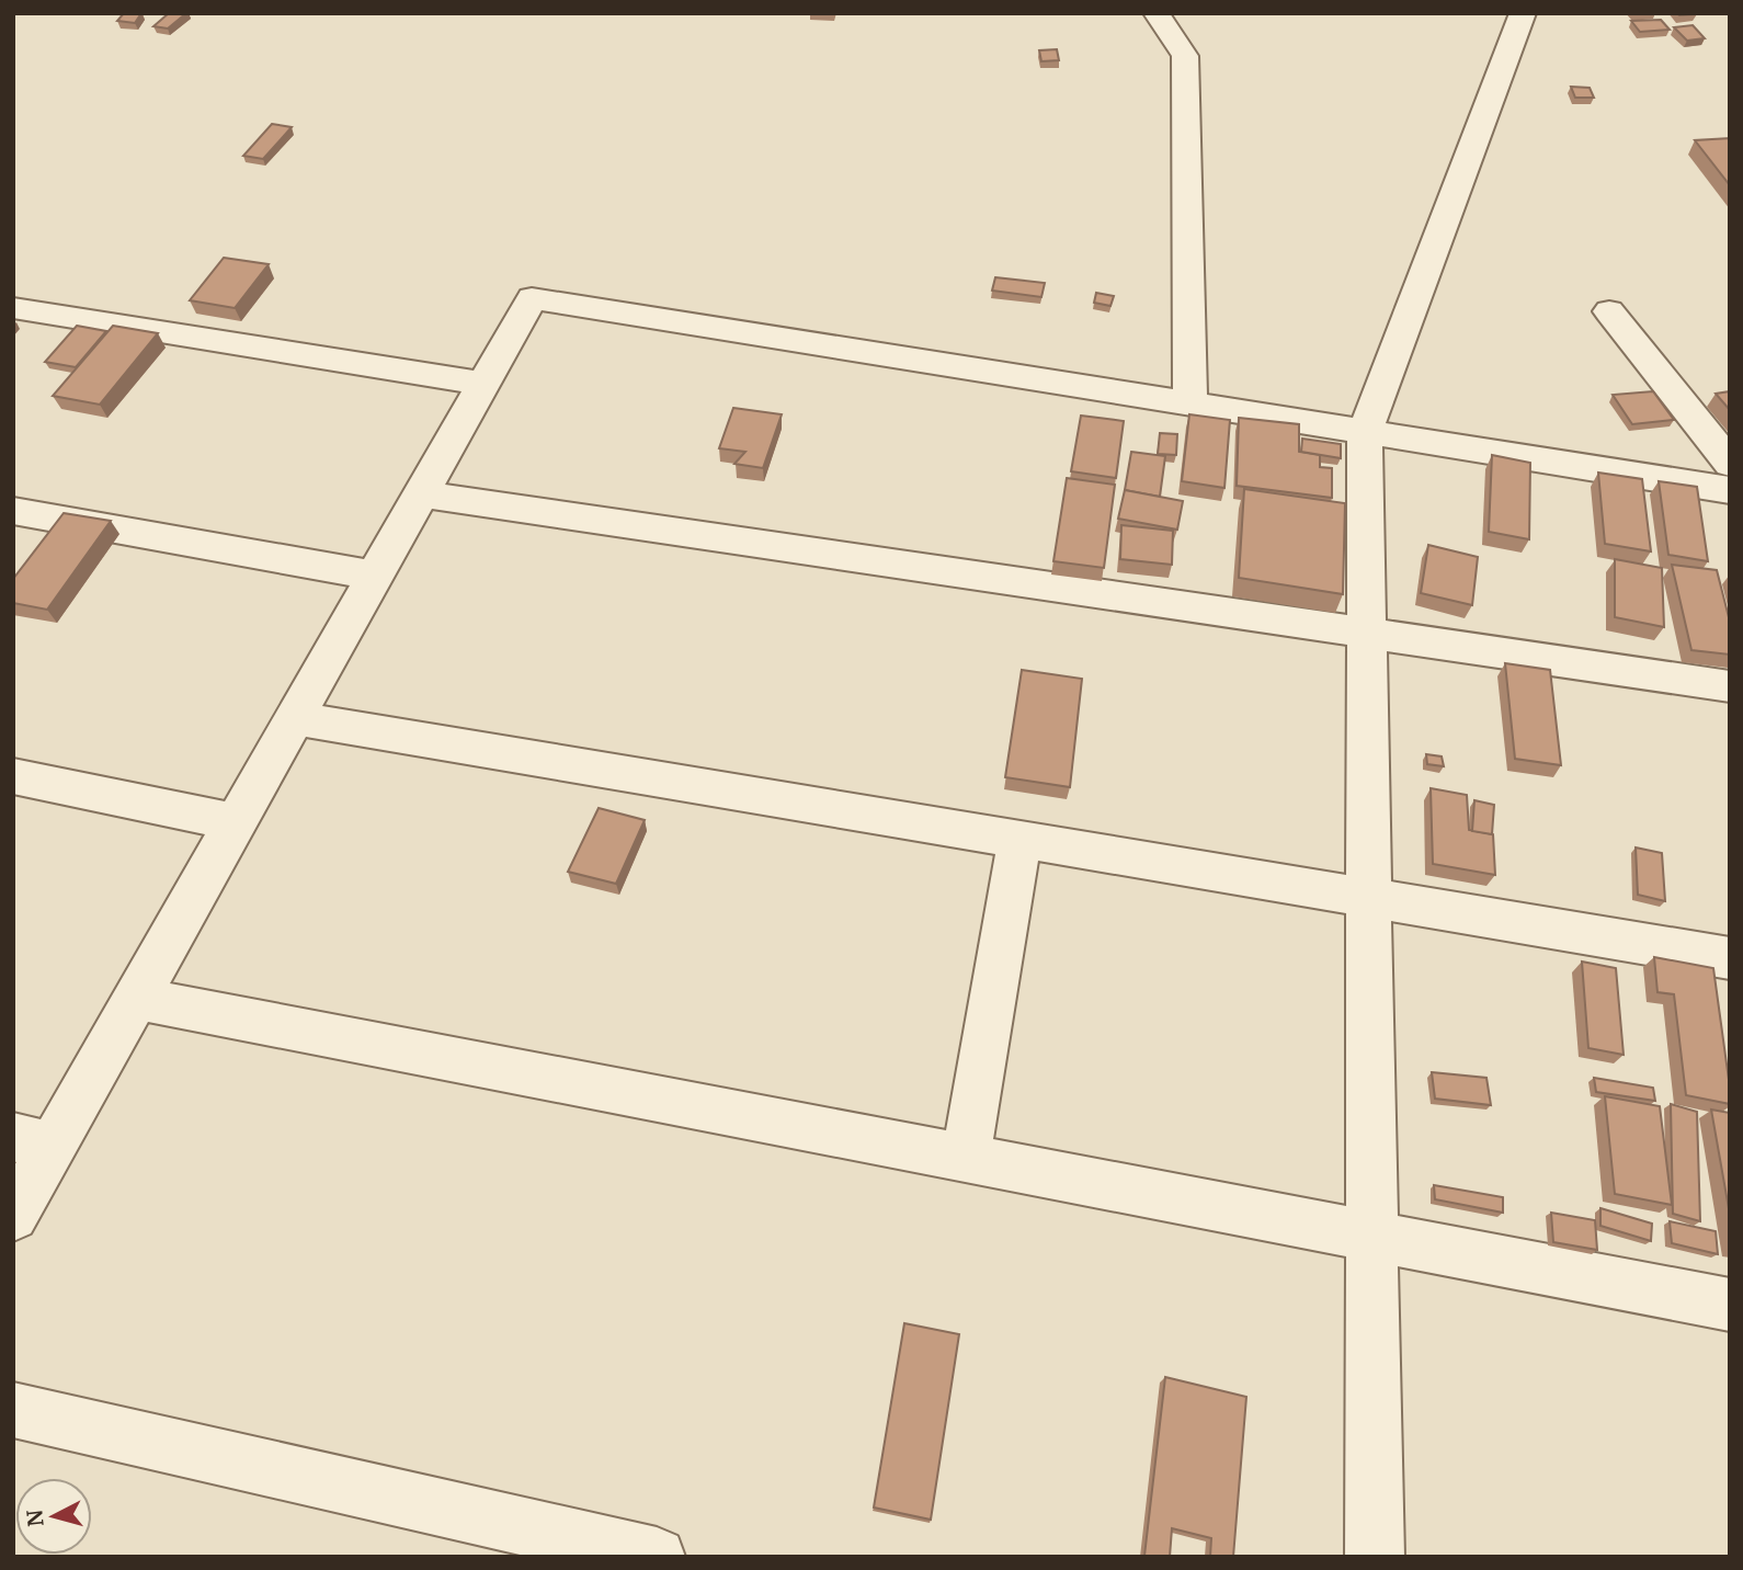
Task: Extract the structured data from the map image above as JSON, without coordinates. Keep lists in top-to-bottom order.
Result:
{
  "north": "left"
}
